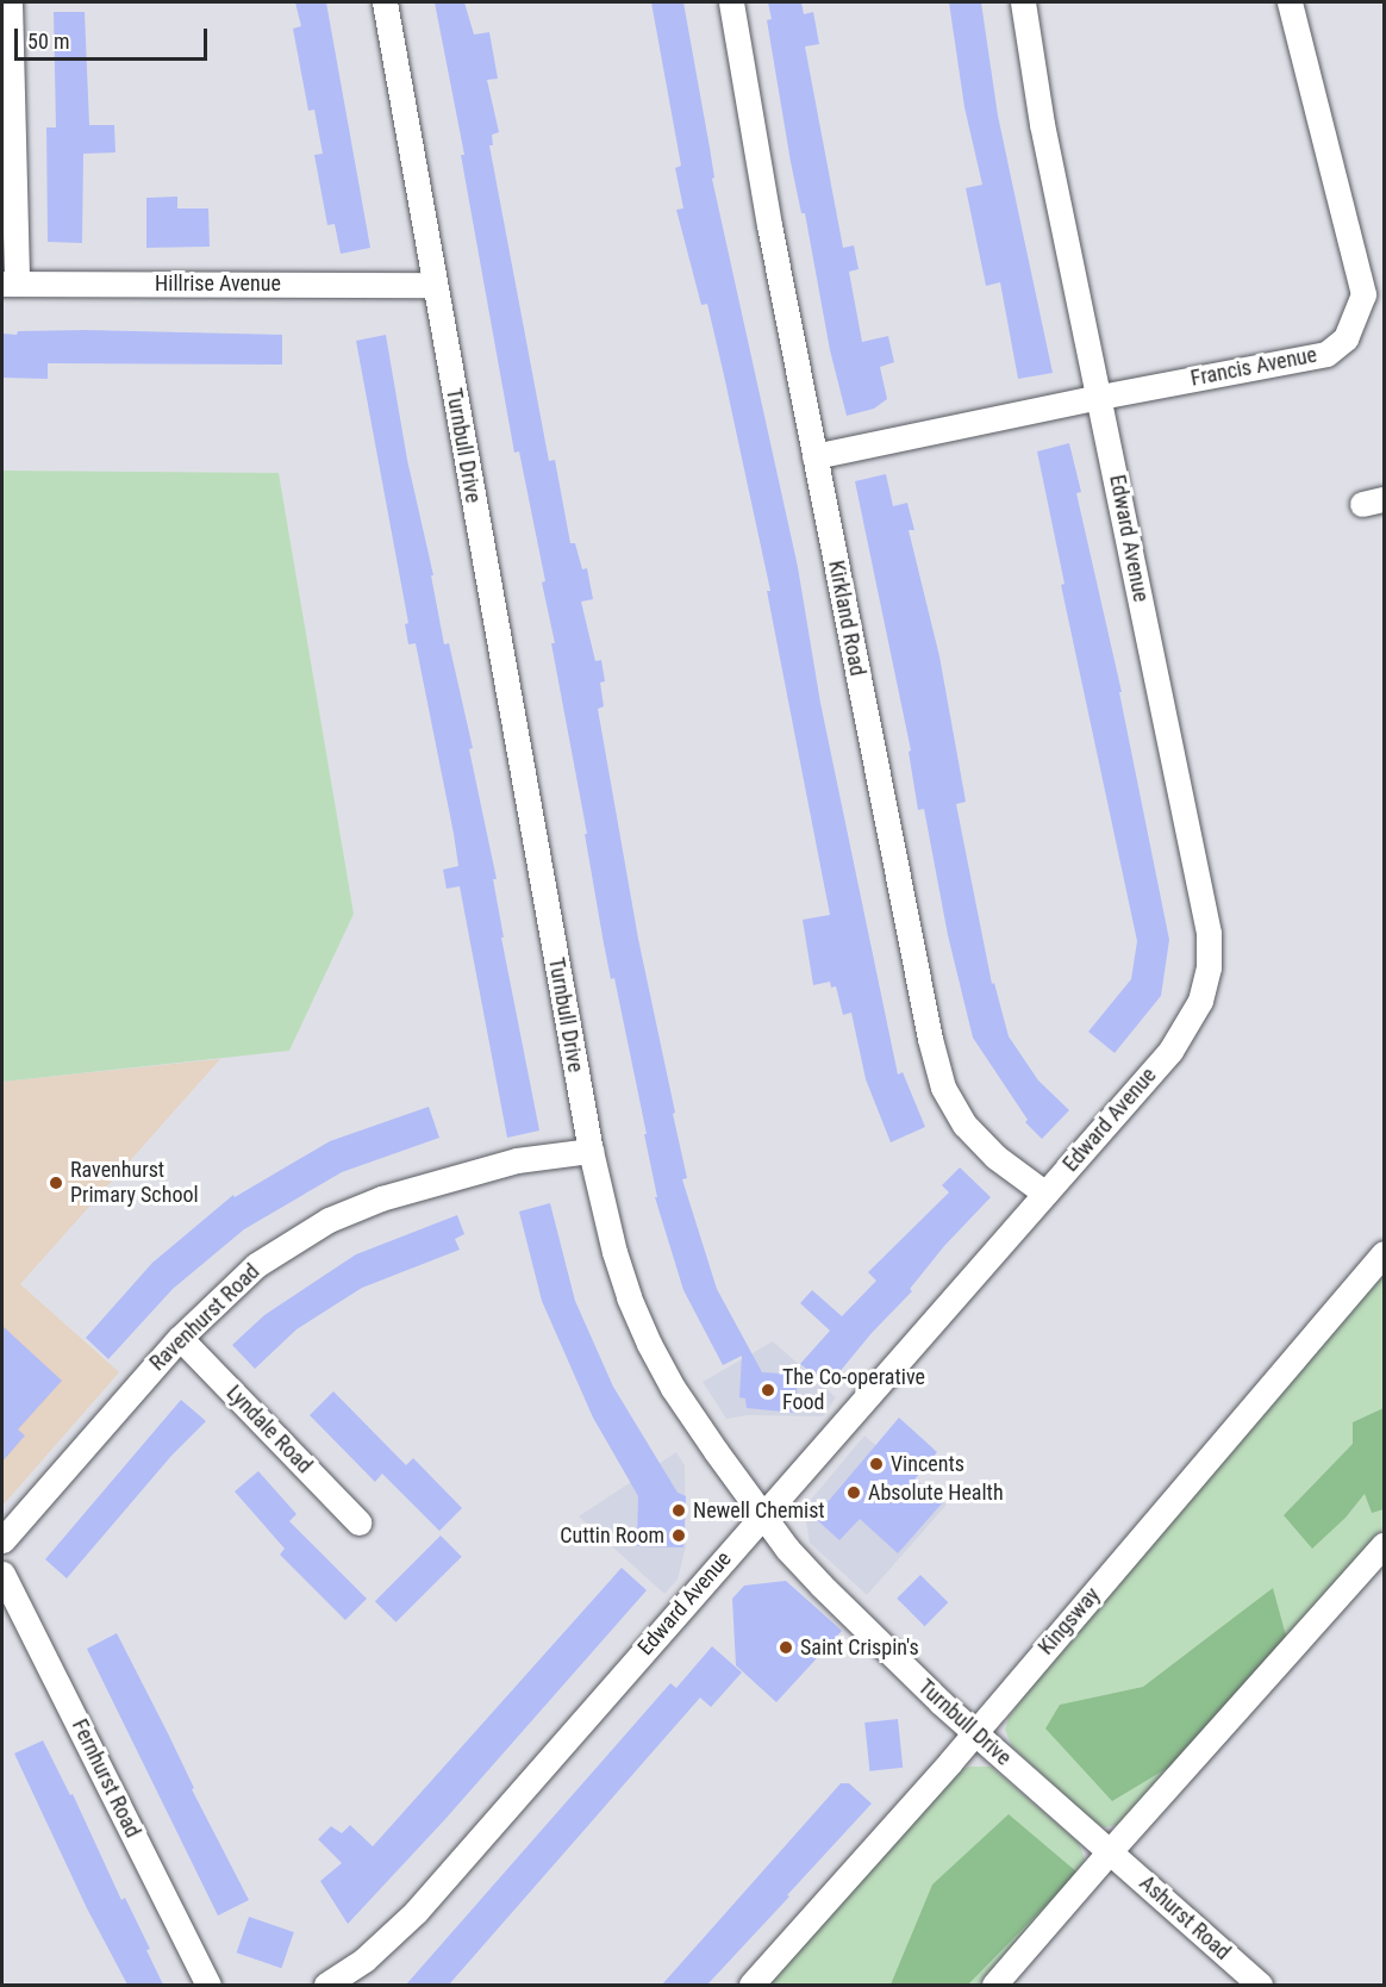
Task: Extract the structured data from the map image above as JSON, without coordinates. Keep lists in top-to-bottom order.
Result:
{
  "streets": {
    "street": [
      "Hillrise Avenue",
      "Francis Avenue",
      "Turnbull Drive",
      "Edward Avenue",
      "Kirkland Road",
      "Ravenhurst Road",
      "Lyndale Road",
      "Kingsway",
      "Fernhurst Road",
      "Ashurst Road"
    ]
  },
  "crossings": [
    ["Hillrise Avenue", "Turnbull Drive"],
    ["Francis Avenue", "Edward Avenue"],
    ["Francis Avenue", "Kirkland Road"],
    ["Turnbull Drive", "Edward Avenue"],
    ["Turnbull Drive", "Ravenhurst Road"],
    ["Turnbull Drive", "Kingsway"],
    ["Turnbull Drive", "Ashurst Road"],
    ["Edward Avenue", "Kirkland Road"],
    ["Ravenhurst Road", "Lyndale Road"]
  ],
  "places": [
    "Ravenhurst Primary School",
    "The Co-operative Food",
    "Vincents",
    "Absolute Health",
    "Newell Chemist",
    "Cuttin Room",
    "Saint Crispin's"
  ],
  "scale_bar": "50 m"
}
